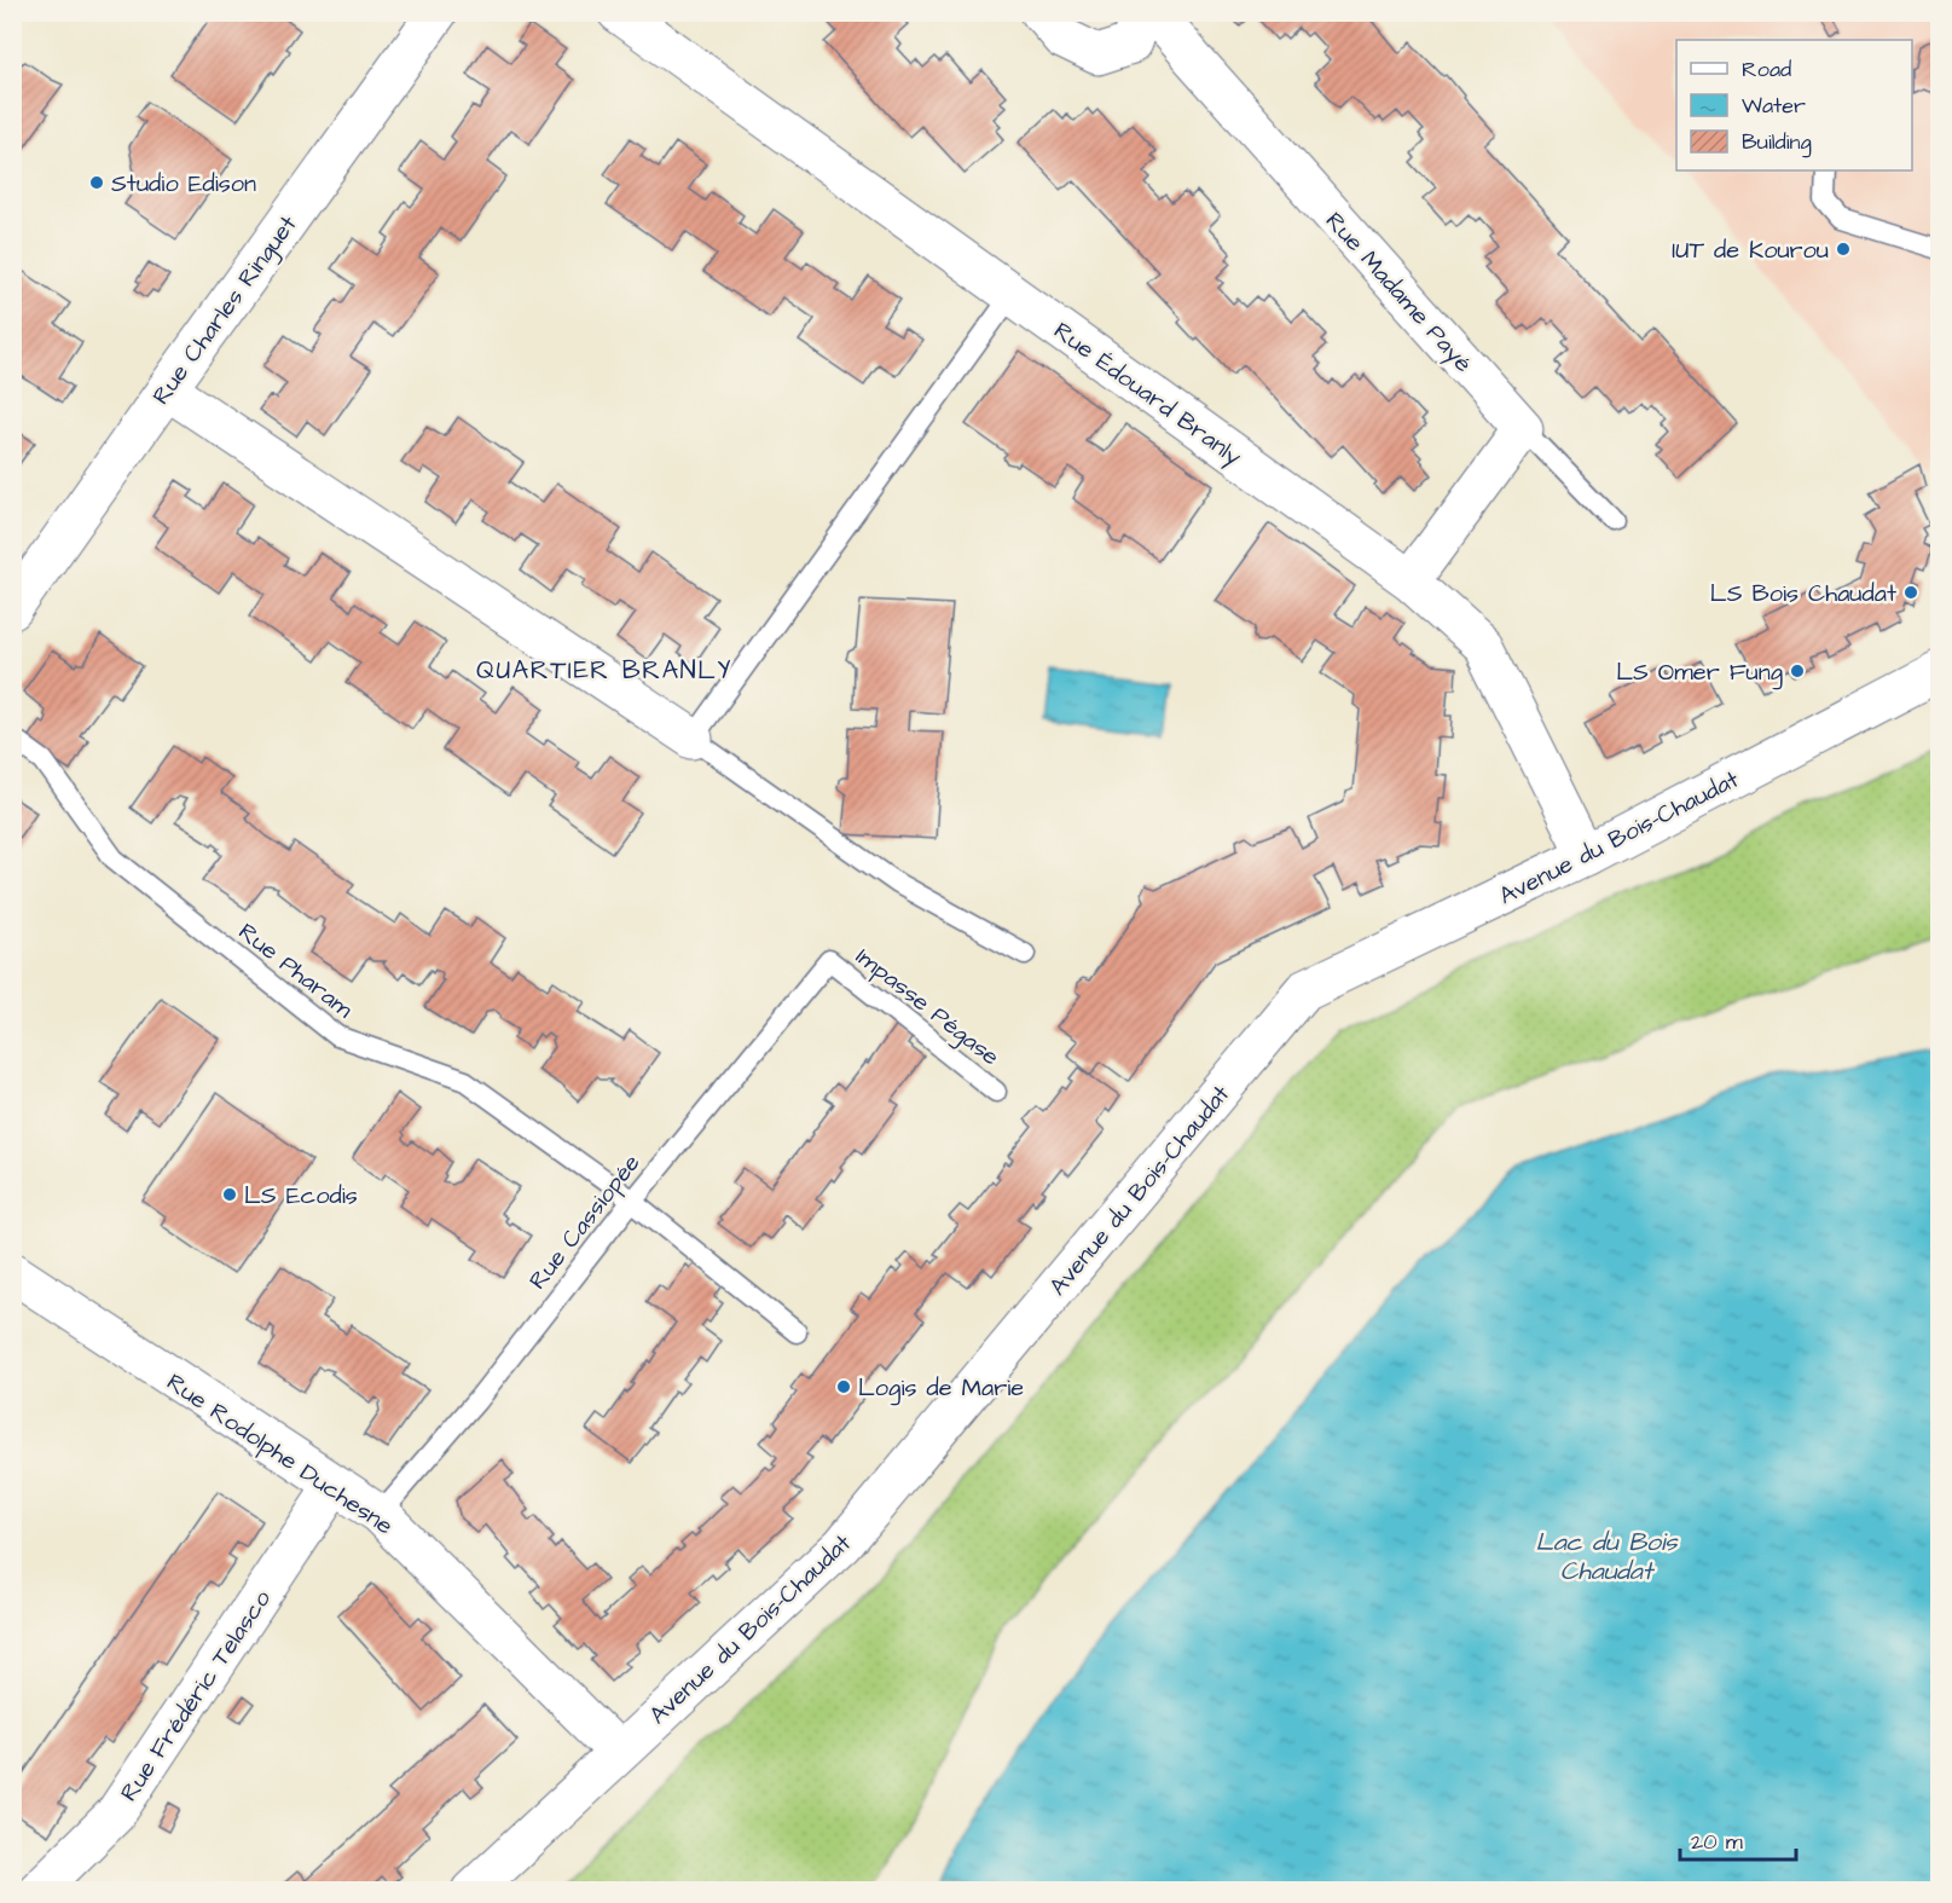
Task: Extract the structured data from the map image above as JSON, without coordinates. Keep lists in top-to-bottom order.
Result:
{
  "streets": {
    "street": [
      "Rue Madame Payé",
      "Rue Charles Ringuet",
      "Rue Édouard Branly",
      "Avenue du Bois-Chaudat",
      "Rue Rodolphe Duchesne",
      "Rue Frédéric Telasco"
    ],
    "lane": ["Rue Pharam", "Impasse Pégase", "Rue Cassiopée"]
  },
  "crossings": [
    ["Rue Édouard Branly", "Avenue du Bois-Chaudat"],
    ["Avenue du Bois-Chaudat", "Rue Rodolphe Duchesne"],
    ["Rue Pharam", "Rue Cassiopée"],
    ["Impasse Pégase", "Rue Cassiopée"],
    ["Rue Cassiopée", "Rue Rodolphe Duchesne"],
    ["Rue Rodolphe Duchesne", "Rue Frédéric Telasco"]
  ],
  "districts": ["QUARTIER BRANLY"],
  "water": ["Lac du Bois Chaudat"],
  "places": [
    "Studio Edison",
    "IUT de Kourou",
    "LS Bois Chaudat",
    "LS Omer Fung",
    "LS Ecodis",
    "Logis de Marie"
  ],
  "legend": ["Road", "Water", "Building"],
  "scale_bar": "20 m"
}
